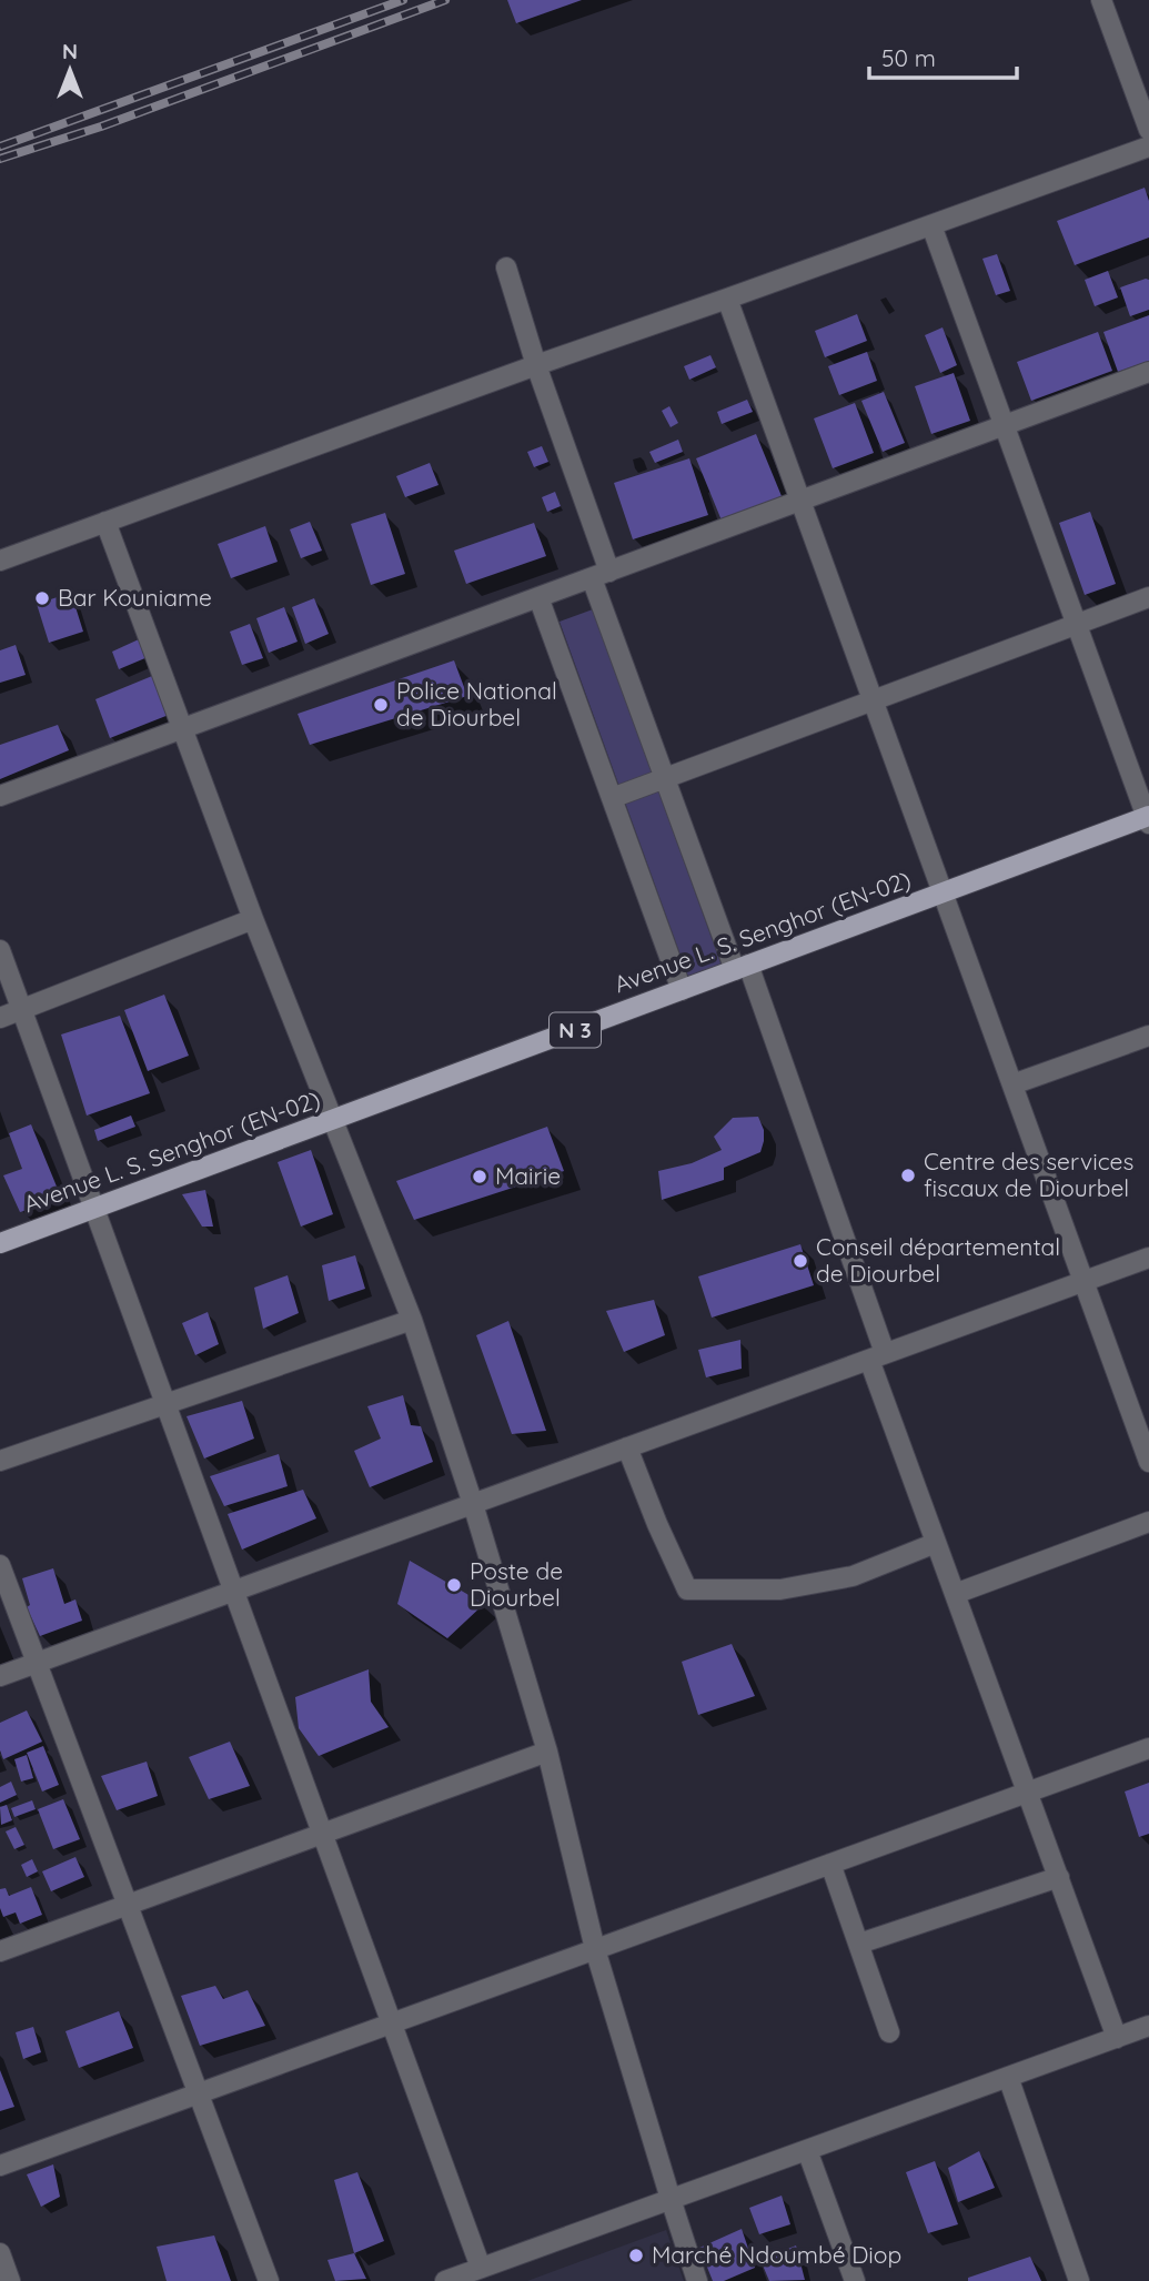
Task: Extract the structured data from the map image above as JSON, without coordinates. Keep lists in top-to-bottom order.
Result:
{
  "streets": {
    "main road": ["Avenue L. S. Senghor (EN-02)", "N 3"]
  },
  "places": [
    "Bar Kouniame",
    "Police National de Diourbel",
    "Centre des services fiscaux de Diourbel",
    "Mairie",
    "Conseil départemental de Diourbel",
    "Poste de Diourbel",
    "Marché Ndoumbé Diop"
  ],
  "scale_bar": "50 m",
  "north": "top"
}
